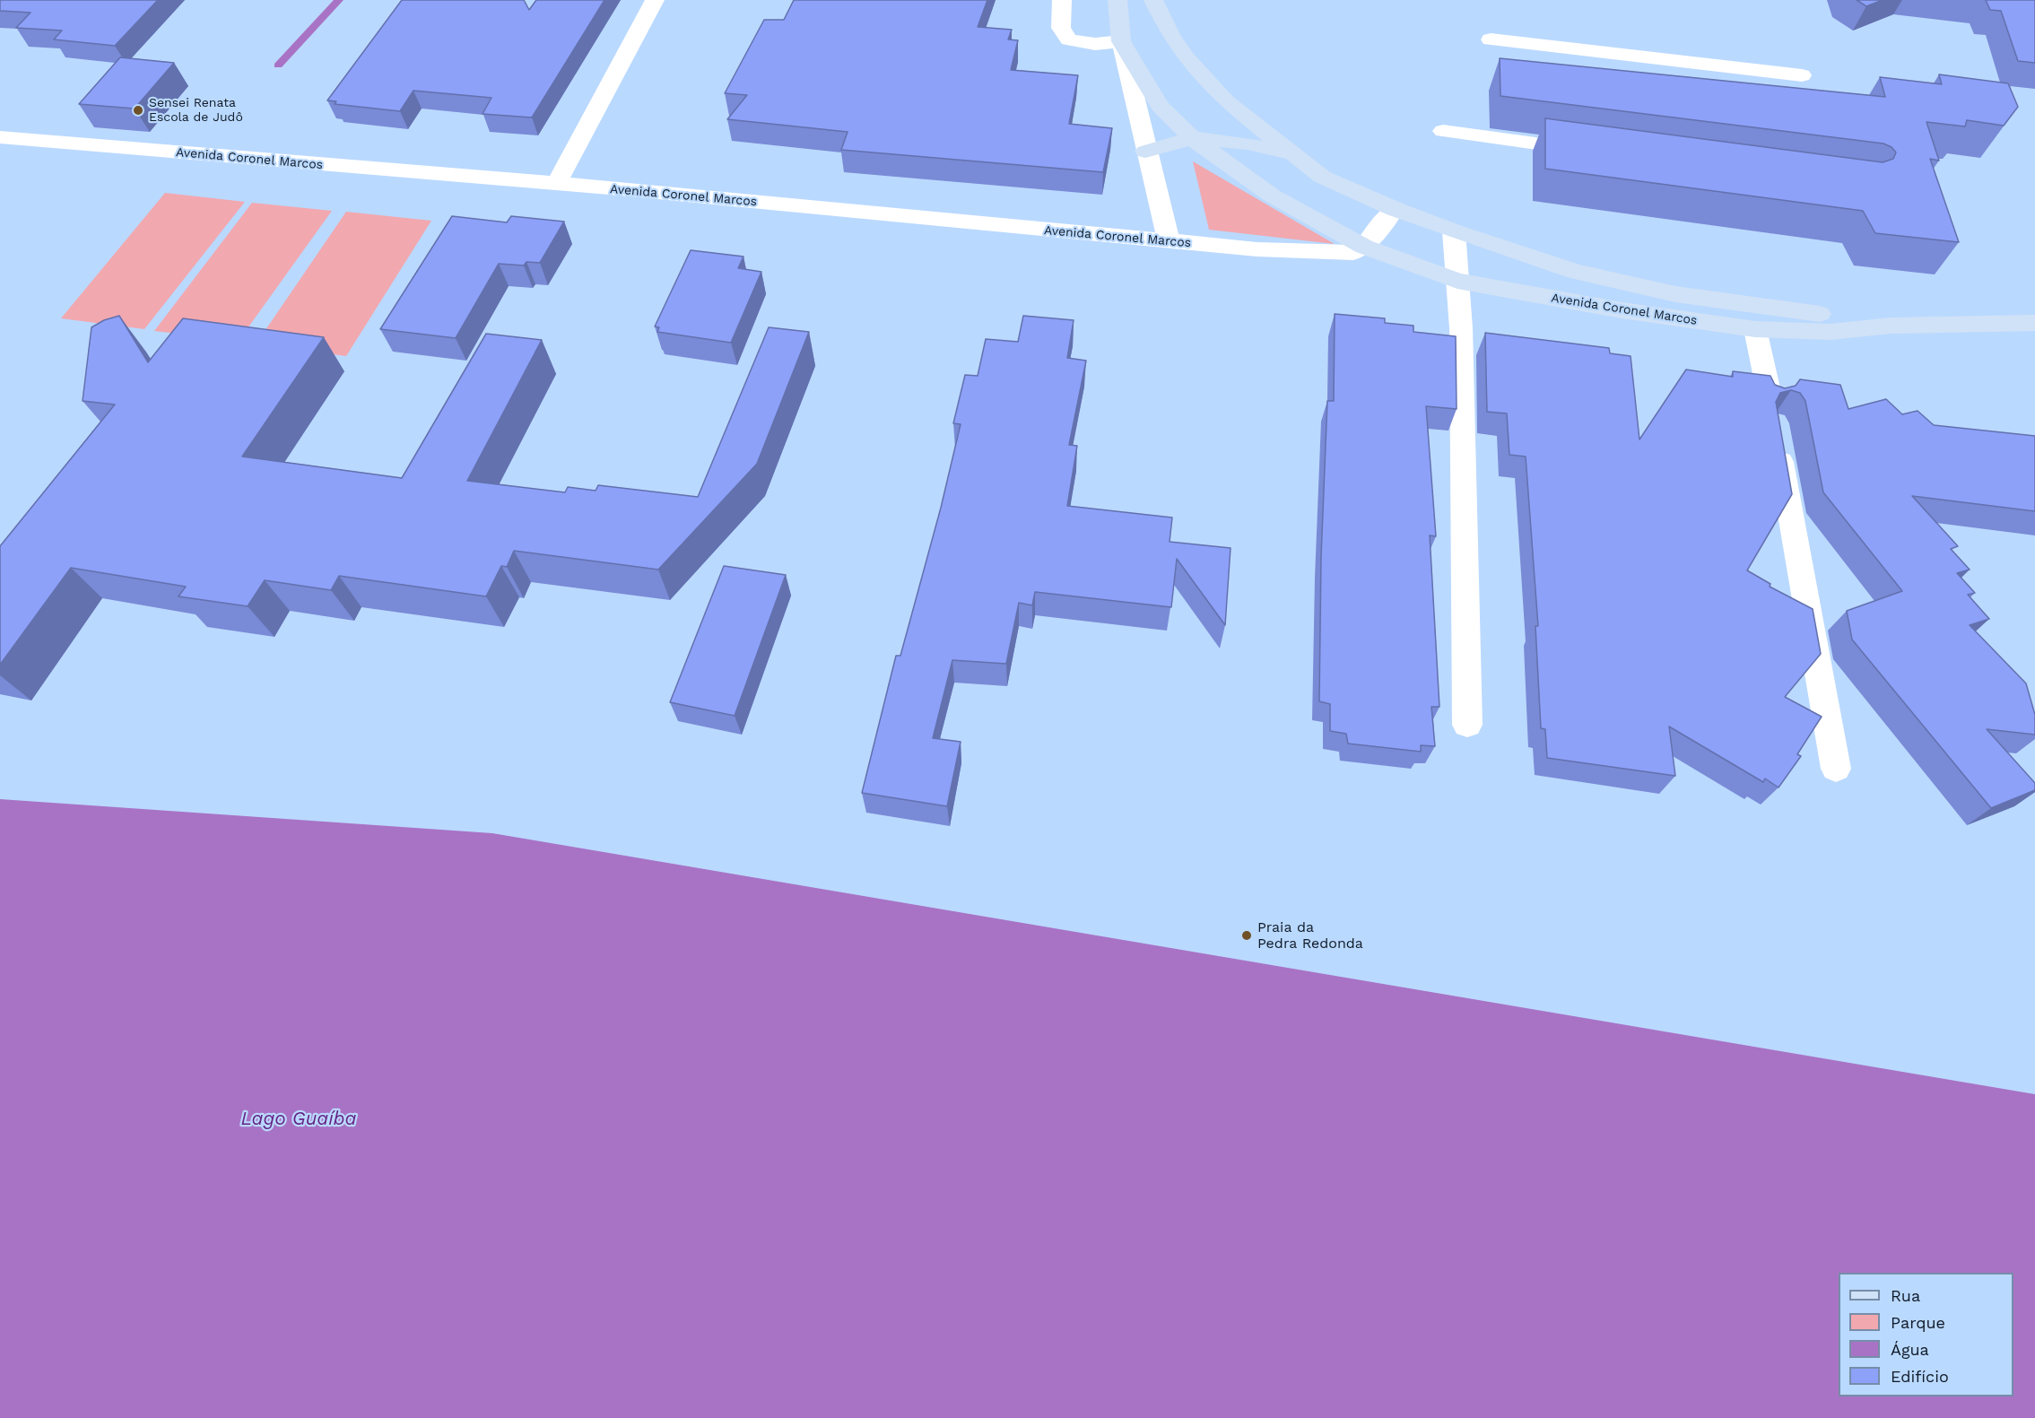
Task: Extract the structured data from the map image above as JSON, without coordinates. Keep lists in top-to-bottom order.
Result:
{
  "streets": {
    "main road": ["Avenida Coronel Marcos"]
  },
  "water": ["Lago Guaíba"],
  "places": ["Sensei Renata Escola de Judô", "Praia da Pedra Redonda"],
  "legend": [
    "Rua",
    "Parque",
    "Água",
    "Edifício"
  ]
}
